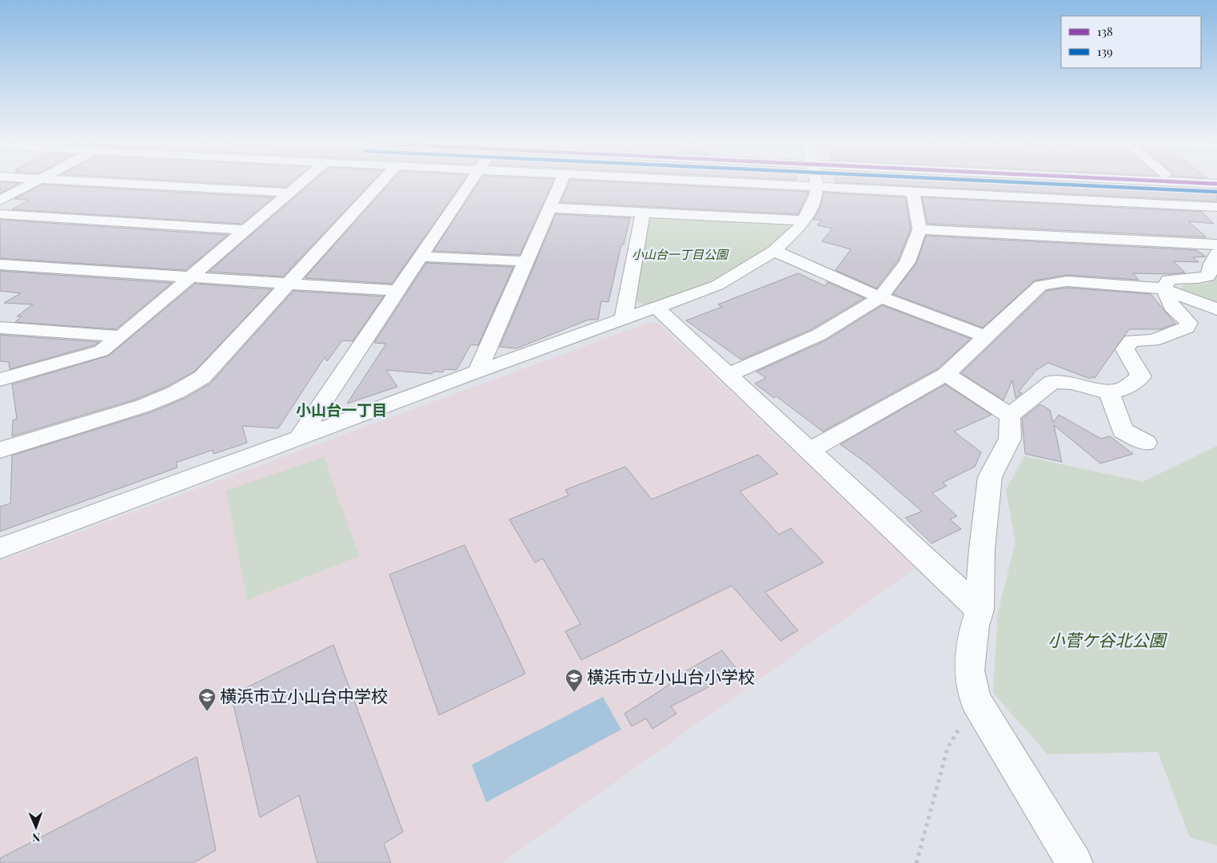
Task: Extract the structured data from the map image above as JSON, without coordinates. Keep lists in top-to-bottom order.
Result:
{
  "districts": ["小山台一丁目"],
  "parks": ["小山台一丁目公園", "小菅ケ谷北公園"],
  "places": {
    "school or university": ["横浜市立小山台小学校", "横浜市立小山台中学校"]
  },
  "lines": ["transit line 138", "transit line 139"],
  "legend": ["138", "139"],
  "north": "bottom"
}
